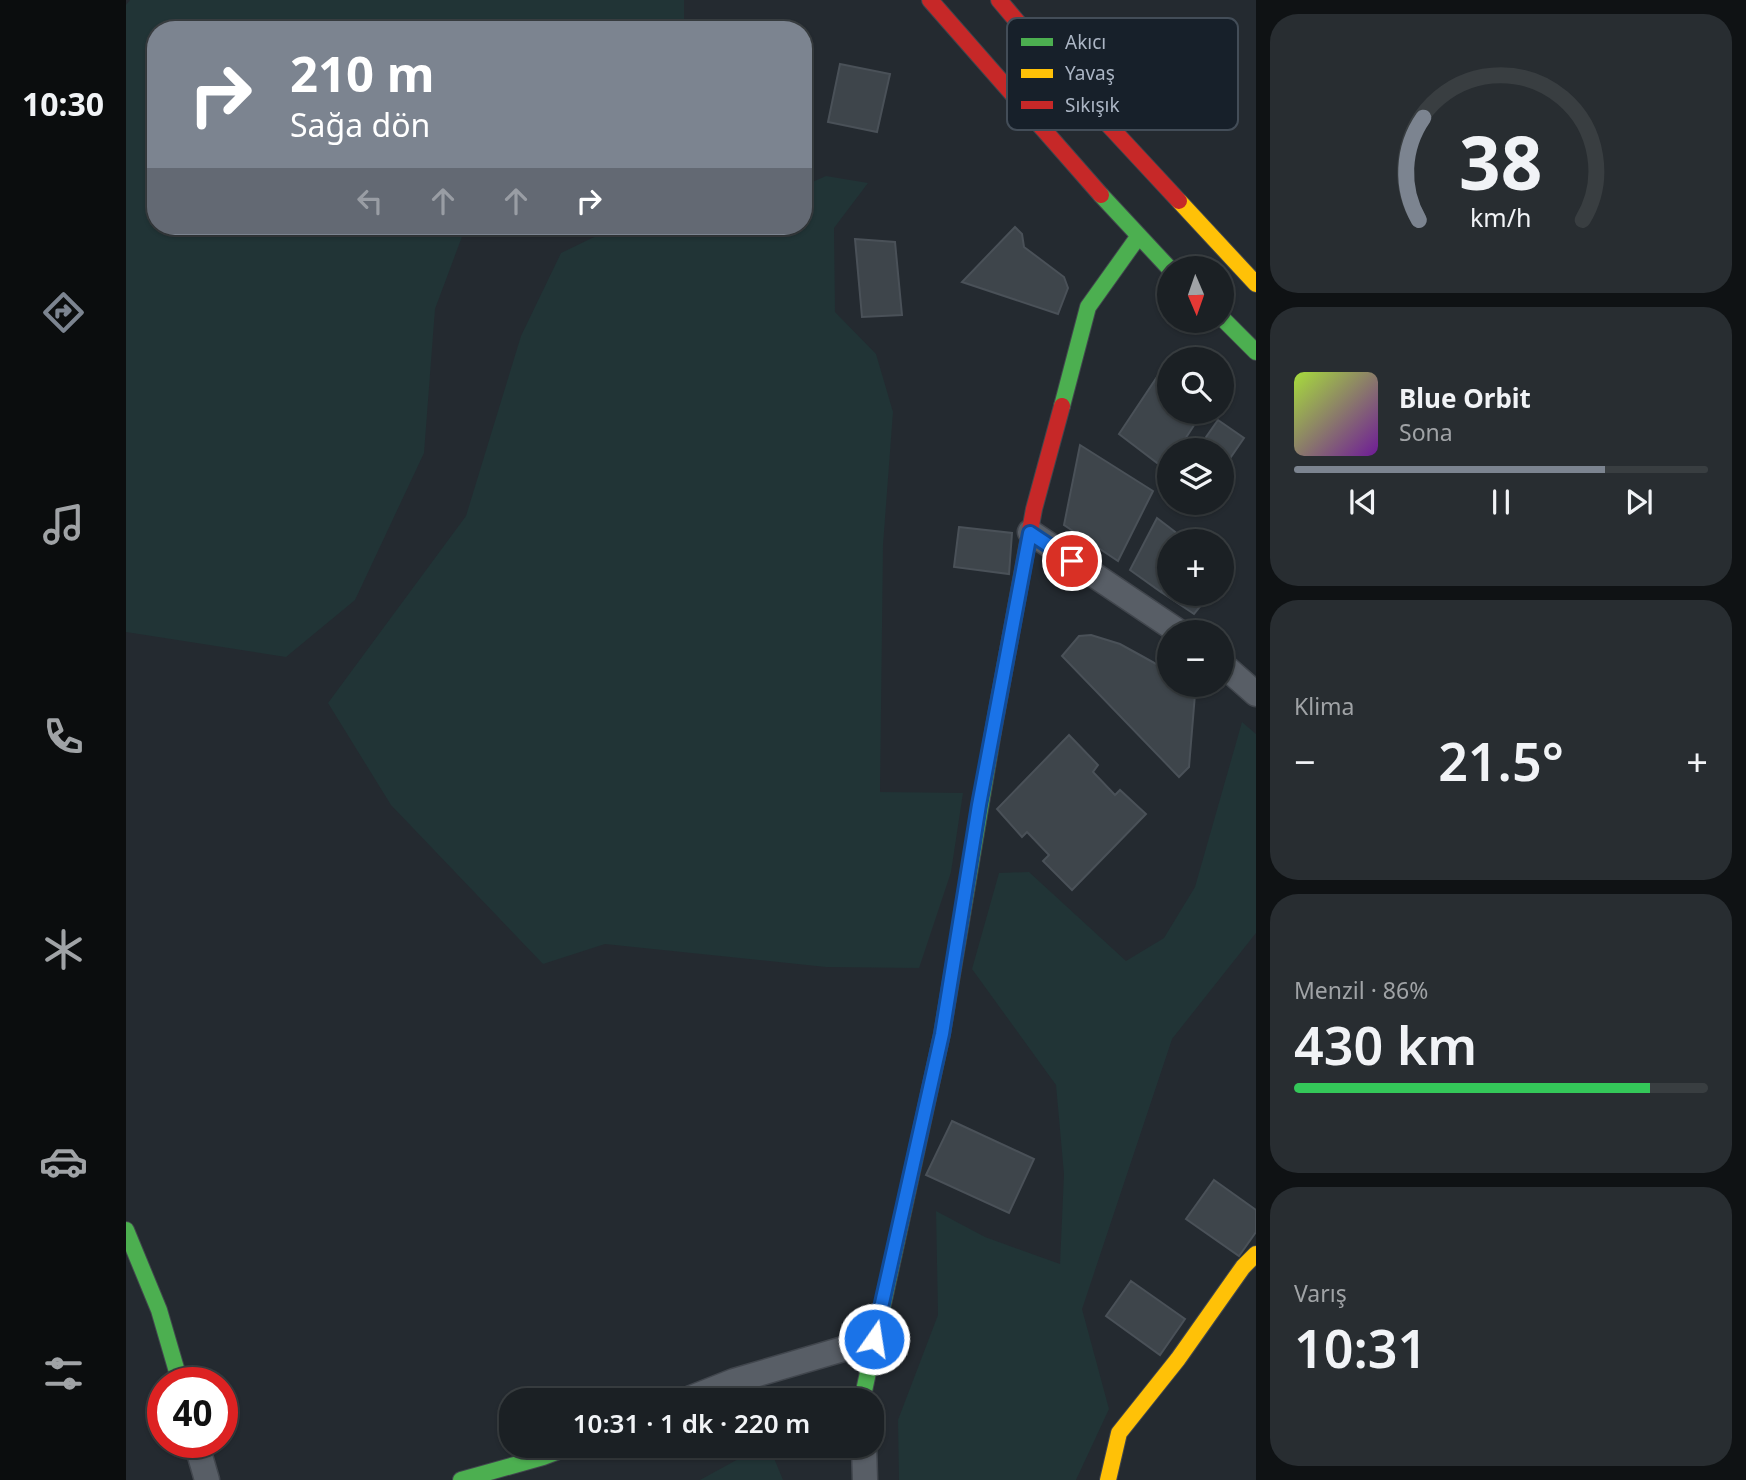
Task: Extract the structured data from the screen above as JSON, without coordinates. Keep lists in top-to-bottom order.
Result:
{
  "legend": ["Akıcı", "Yavaş", "Sıkışık"],
  "north": "bottom",
  "page": {
    "tabs": "10:30",
    "turn": ["210 m", "Sağa dön"],
    "map_buttons": ["+", "−"],
    "song": ["Blue Orbit", "Sona"],
    "tile": [
      "Klima",
      ["Menzil · 86%", "430 km"],
      ["Varış", "10:31"]
    ],
    "heat": ["−", "21.5°", "+"],
    "limit": "40",
    "trip": "10:31 · 1 dk · 220 m",
    "gauge": ["38", "km/h"]
  }
}
